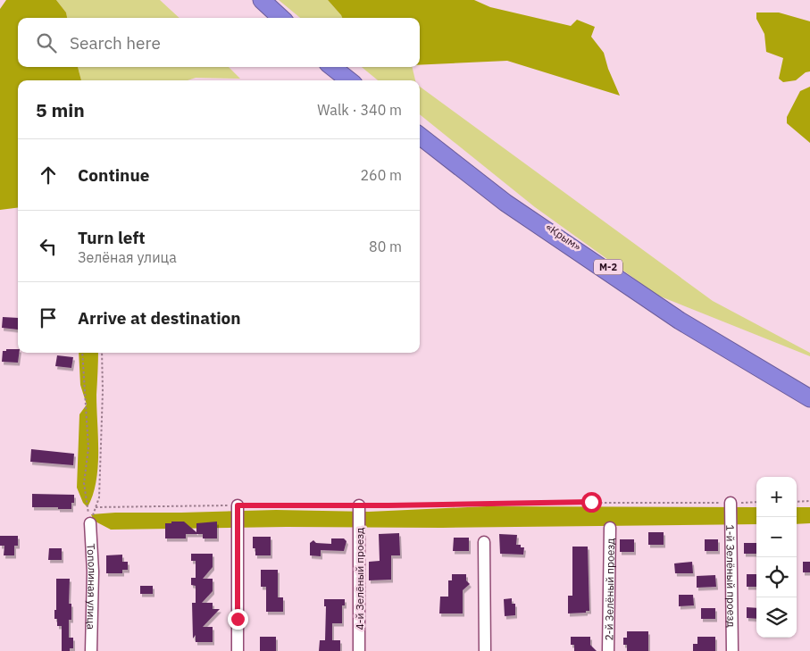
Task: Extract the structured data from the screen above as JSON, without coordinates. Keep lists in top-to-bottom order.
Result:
{
  "streets": {
    "highway": ["«Крым»", "М-2"],
    "street": [
      "1-й Зелёный проезд",
      "4-й Зелёный проезд",
      "Тополиная улица",
      "2-й Зелёный проезд"
    ]
  },
  "page": {
    "search": "Search here",
    "heading": ["5 min", "Walk · 340 m"],
    "list": [
      ["Continue", "260 m"],
      ["Turn left", "Зелёная улица", "80 m"],
      "Arrive at destination"
    ],
    "map_buttons": ["+", "−"]
  }
}
